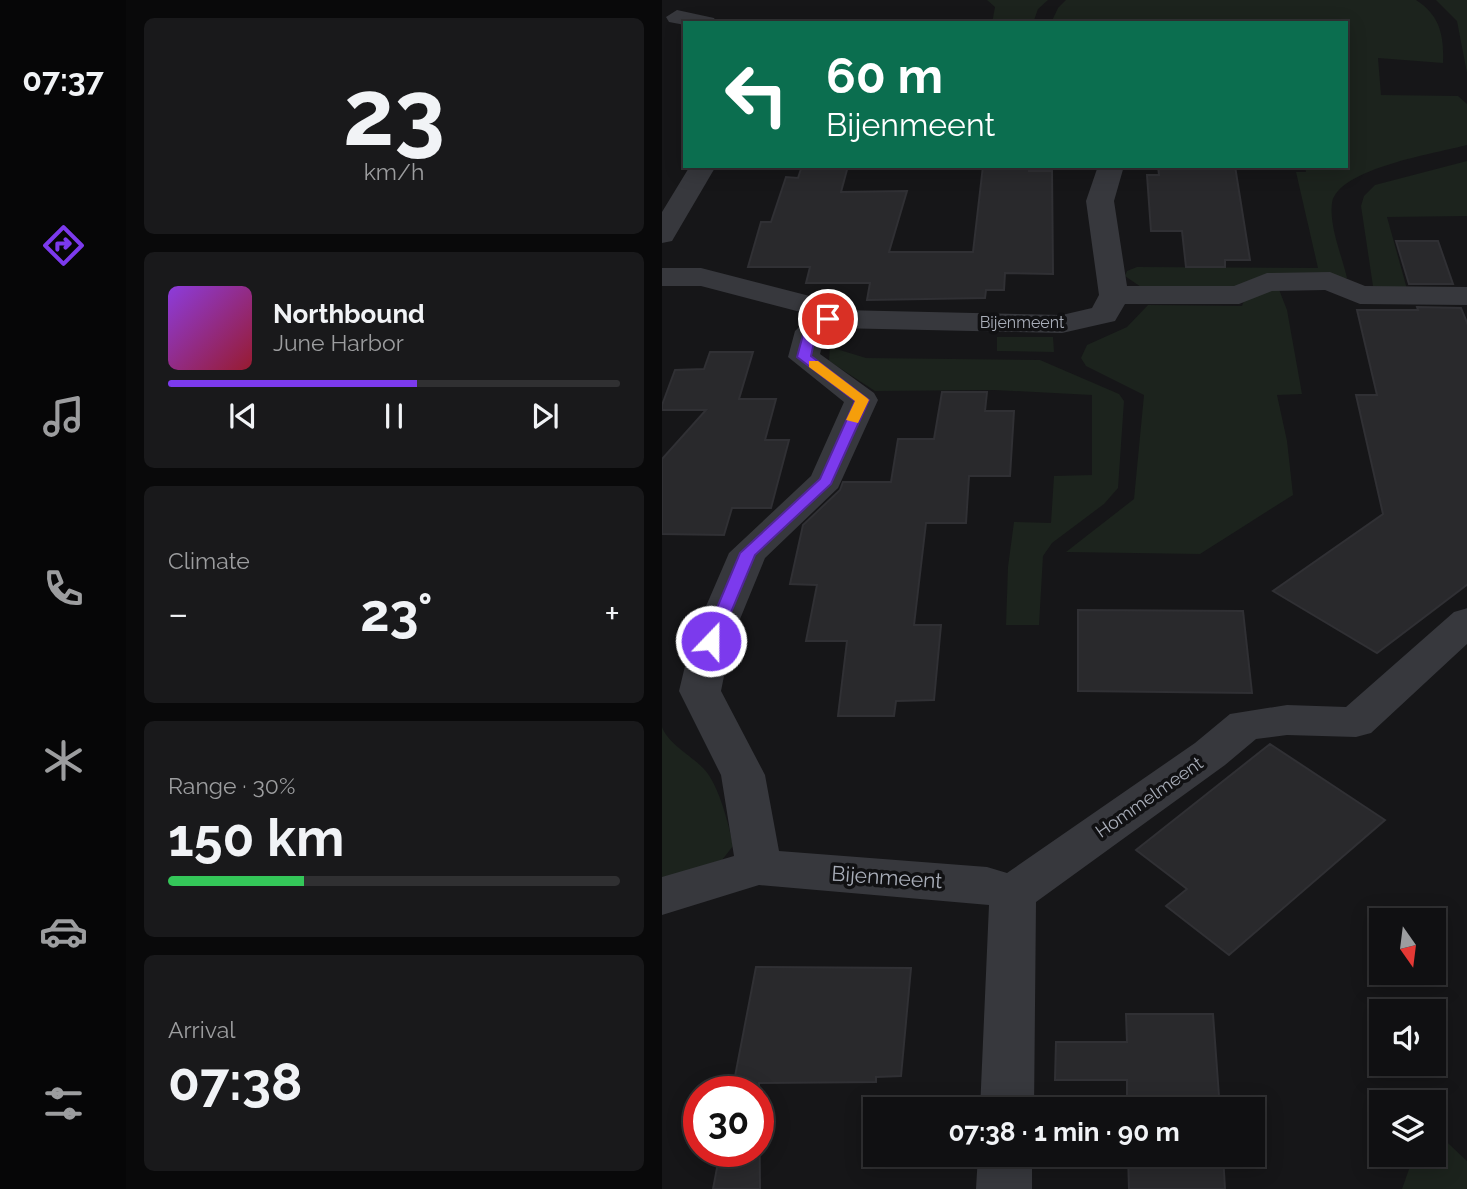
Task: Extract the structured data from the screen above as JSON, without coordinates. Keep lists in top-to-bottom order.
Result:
{
  "streets": {
    "street": ["Bijenmeent", "Hommelmeent"]
  },
  "crossings": [
    ["Bijenmeent", "Hommelmeent"]
  ],
  "north": "bottom",
  "page": {
    "tabs": "07:37",
    "tile": [
      ["23", "km/h"],
      "Climate",
      ["Range · 30%", "150 km"],
      ["Arrival", "07:38"]
    ],
    "turn": ["60 m", "Bijenmeent"],
    "song": ["Northbound", "June Harbor"],
    "heat": ["−", "23°", "+"],
    "limit": "30",
    "trip": "07:38 · 1 min · 90 m"
  }
}
